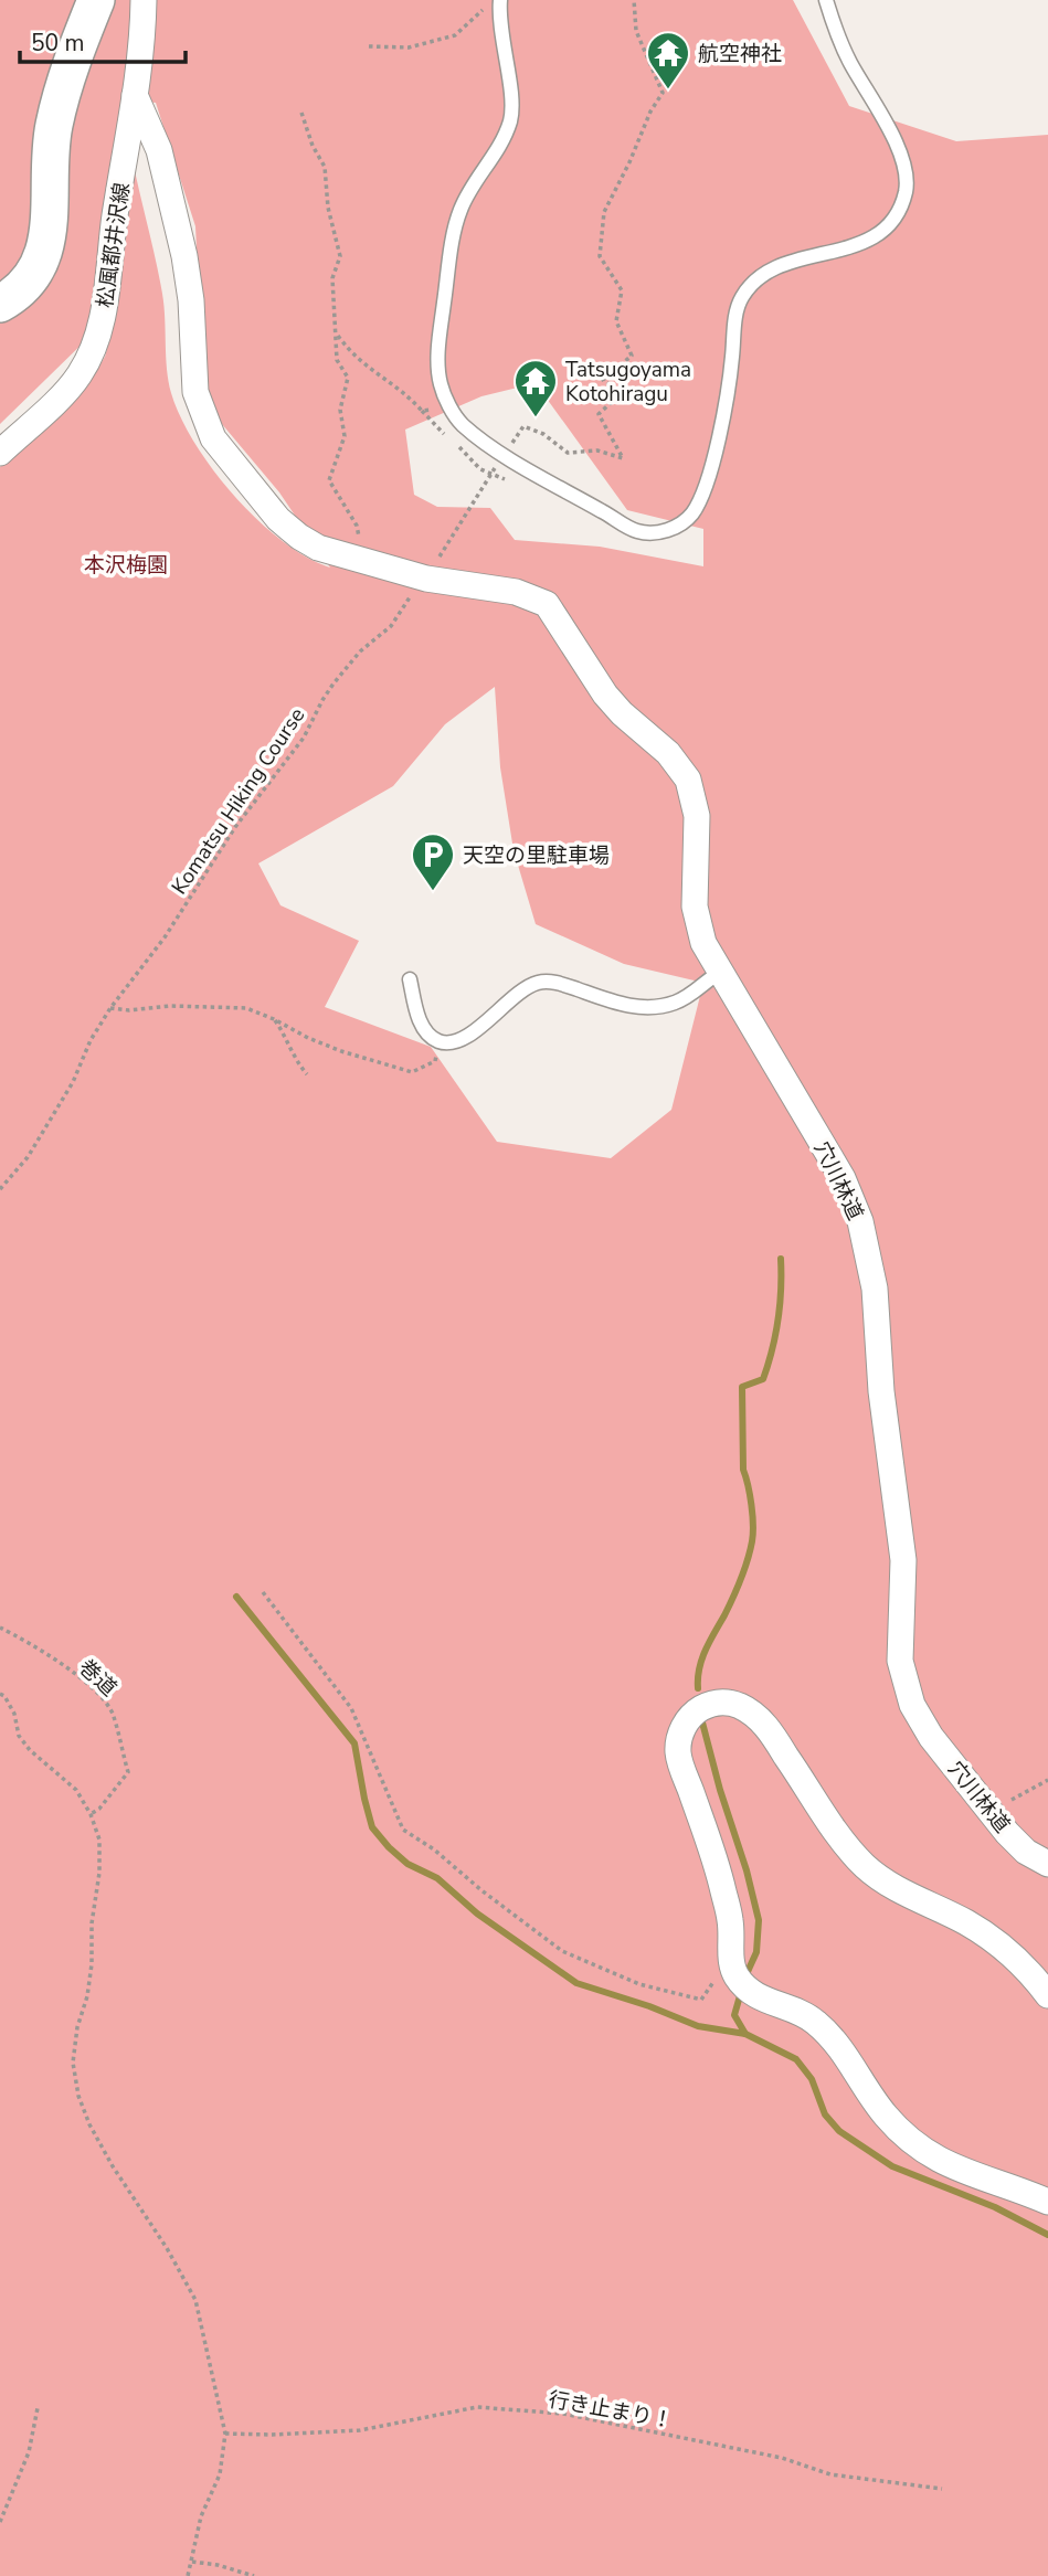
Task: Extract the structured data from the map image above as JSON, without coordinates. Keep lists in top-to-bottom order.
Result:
{
  "streets": {
    "street": ["松風都井沢線", "穴川林道"],
    "path": ["Komatsu Hiking Course", "巻道", "行き止まり！"]
  },
  "crossings": [
    ["松風都井沢線", "穴川林道"],
    ["Komatsu Hiking Course", "穴川林道"]
  ],
  "parks": ["本沢梅園"],
  "places": {
    "temple": ["航空神社", "Tatsugoyama Kotohiragu"],
    "parking": ["天空の里駐車場"]
  },
  "scale_bar": "50 m"
}
